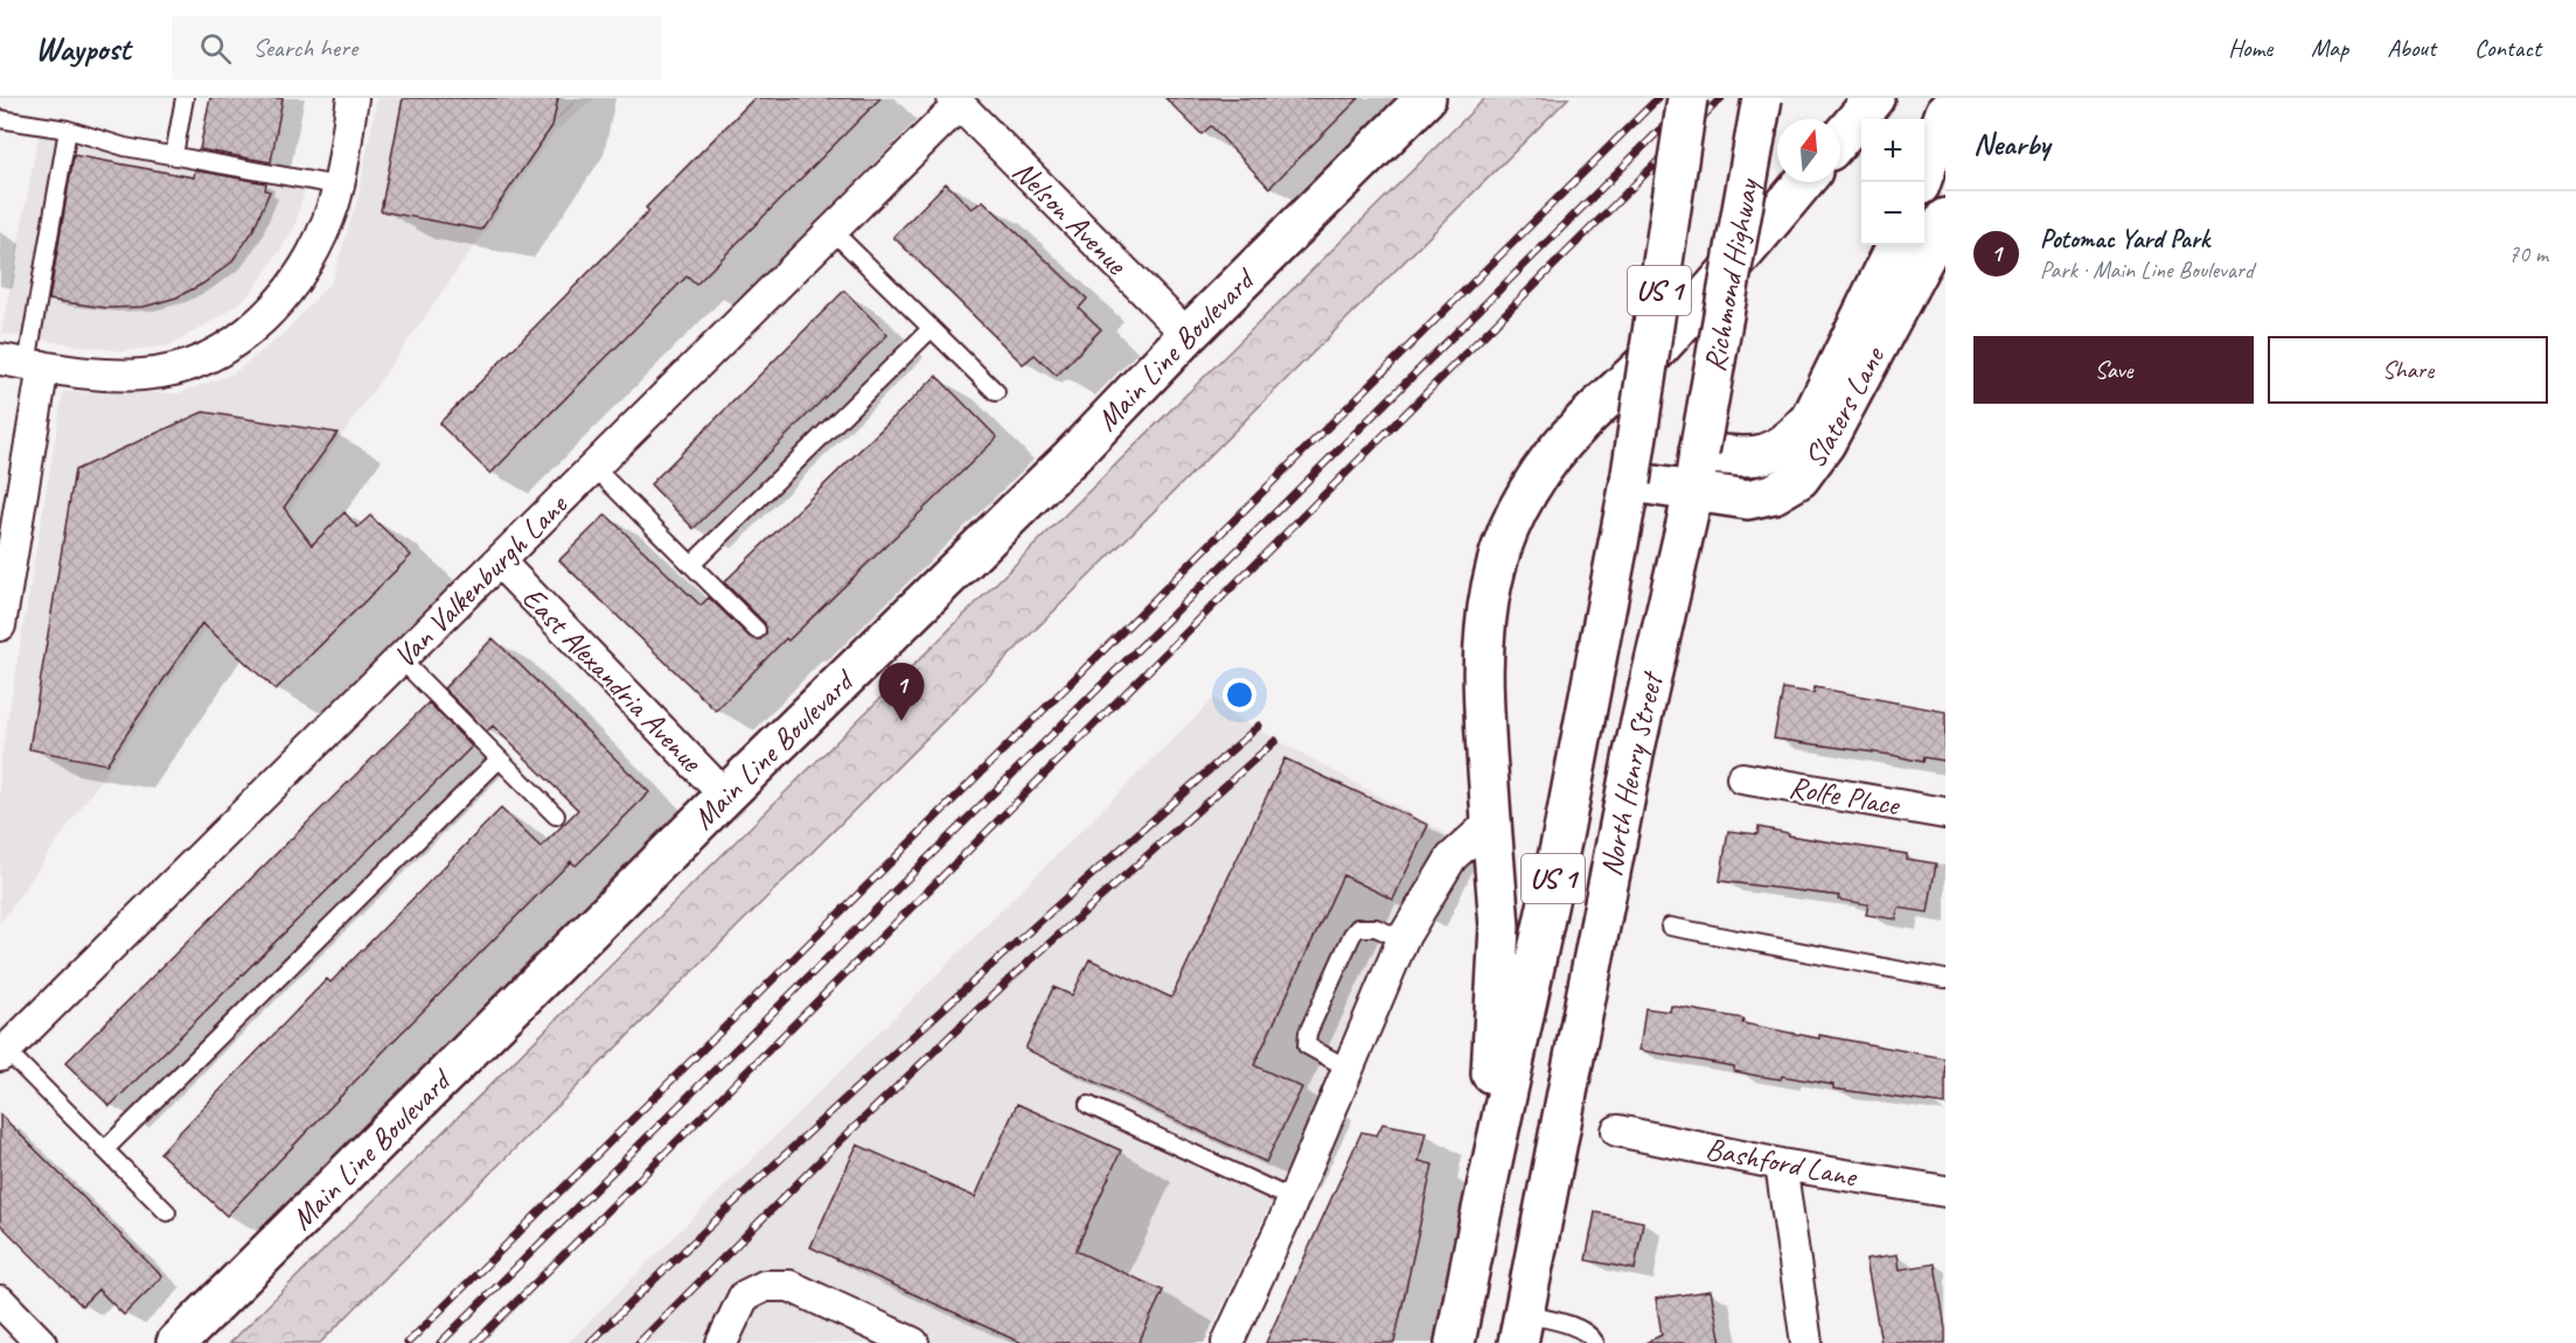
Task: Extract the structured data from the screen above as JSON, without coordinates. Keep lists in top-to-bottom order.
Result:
{
  "streets": {
    "main road": [
      "Richmond Highway",
      "US 1",
      "Main Line Boulevard",
      "Slaters Lane",
      "North Henry Street"
    ],
    "street": [
      "Nelson Avenue",
      "Van Valkenburgh Lane",
      "East Alexandria Avenue",
      "Rolfe Place",
      "Bashford Lane"
    ]
  },
  "crossings": [
    ["Nelson Avenue", "Main Line Boulevard"],
    ["Nelson Avenue", "Van Valkenburgh Lane"],
    ["Richmond Highway", "Slaters Lane"],
    ["Richmond Highway", "North Henry Street"],
    ["US 1", "Slaters Lane"],
    ["US 1", "North Henry Street"],
    ["Main Line Boulevard", "East Alexandria Avenue"],
    ["Slaters Lane", "North Henry Street"],
    ["Van Valkenburgh Lane", "East Alexandria Avenue"]
  ],
  "north": "top",
  "page": {
    "header": "Waypost",
    "search": "Search here",
    "nav": [
      "Home",
      "Map",
      "About",
      "Contact"
    ],
    "heading": "Nearby",
    "map_buttons": ["+", "−"],
    "list": [
      {
        "mark": "1",
        "name": "Potomac Yard Park",
        "note": "Park · Main Line Boulevard",
        "value": "70 m"
      }
    ],
    "buttons": ["Save", "Share"],
    "pins": "1"
  }
}
